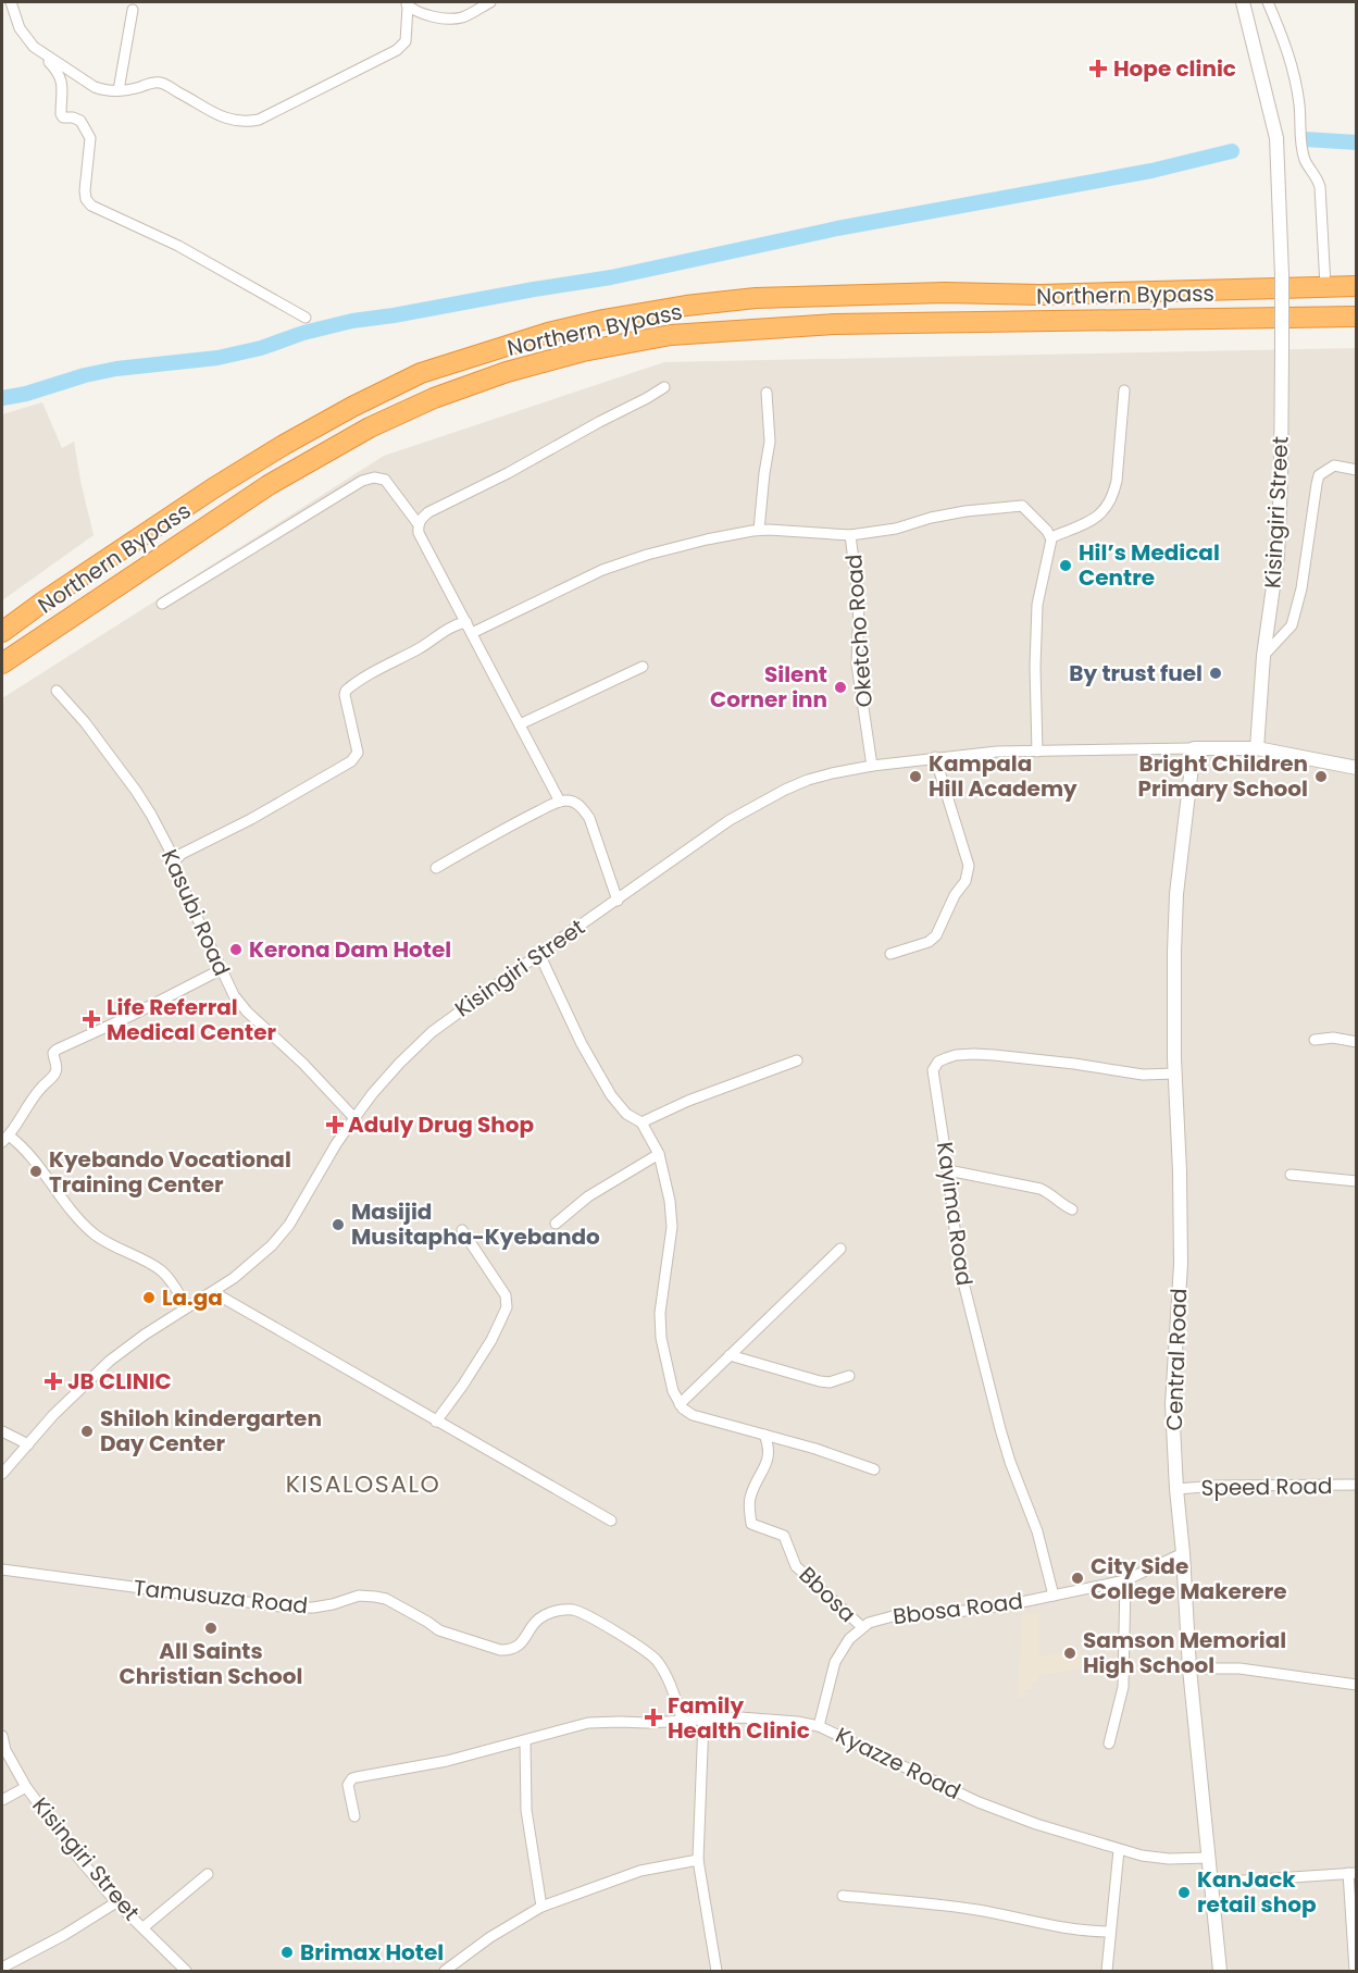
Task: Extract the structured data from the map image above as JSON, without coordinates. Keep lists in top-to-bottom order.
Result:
{
  "streets": {
    "highway": ["Northern Bypass"],
    "street": [
      "Kisingiri Street",
      "Oketcho Road",
      "Kasubi Road",
      "Kayima Road",
      "Central Road",
      "Speed Road",
      "Bbosa",
      "Tamusuza Road",
      "Bbosa Road",
      "Kyazze Road"
    ]
  },
  "crossings": [
    ["Kisingiri Street", "Oketcho Road"],
    ["Kisingiri Street", "Kasubi Road"],
    ["Kisingiri Street", "Central Road"],
    ["Kayima Road", "Central Road"],
    ["Kayima Road", "Bbosa Road"],
    ["Central Road", "Speed Road"],
    ["Central Road", "Bbosa Road"],
    ["Central Road", "Kyazze Road"],
    ["Bbosa", "Bbosa Road"],
    ["Tamusuza Road", "Kyazze Road"]
  ],
  "districts": ["KISALOSALO"],
  "places": {
    "health": [
      "Hope clinic",
      "Life Referral Medical Center",
      "Aduly Drug Shop",
      "JB CLINIC",
      "Family Health Clinic"
    ],
    "other": [
      "Hil’s Medical Centre",
      "By trust fuel",
      "Silent Corner inn",
      "Kampala Hill Academy",
      "Bright Children Primary School",
      "Kerona Dam Hotel",
      "Kyebando Vocational Training Center",
      "Masijid Musitapha-Kyebando",
      "La.ga",
      "Shiloh kindergarten Day Center",
      "City Side College Makerere",
      "All Saints Christian School",
      "Samson Memorial High School",
      "KanJack retail shop",
      "Brimax Hotel"
    ]
  }
}
